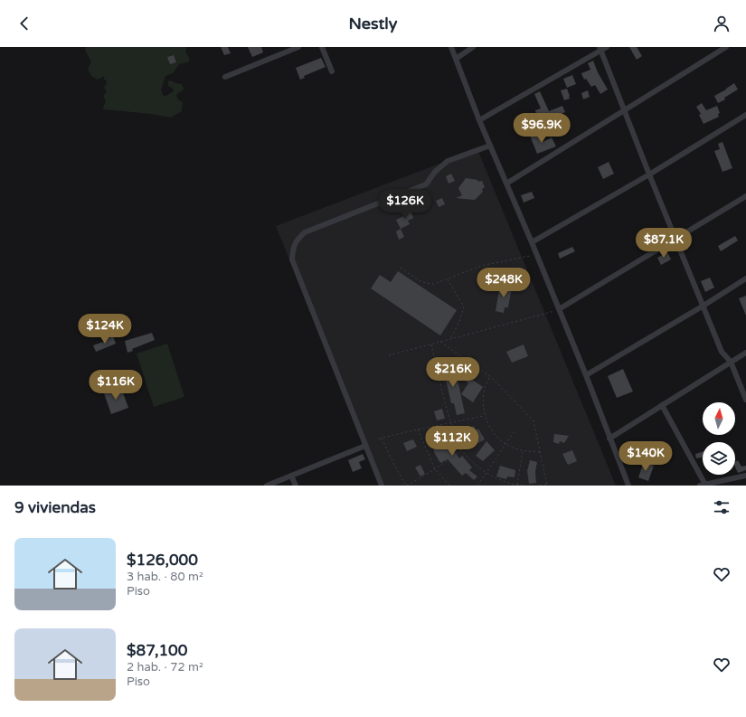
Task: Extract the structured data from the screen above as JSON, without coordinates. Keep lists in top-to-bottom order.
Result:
{
  "north": "top",
  "page": {
    "header": "Nestly",
    "price": [
      "$96.9K",
      "$126K",
      "$87.1K",
      "$248K",
      "$124K",
      "$216K",
      "$116K",
      "$112K",
      "$140K"
    ],
    "heading": "9 viviendas",
    "list": [
      {
        "name": "$126,000",
        "note": "3 hab. · 80 m² · Piso"
      },
      {
        "name": "$87,100",
        "note": "2 hab. · 72 m² · Piso"
      }
    ]
  }
}
